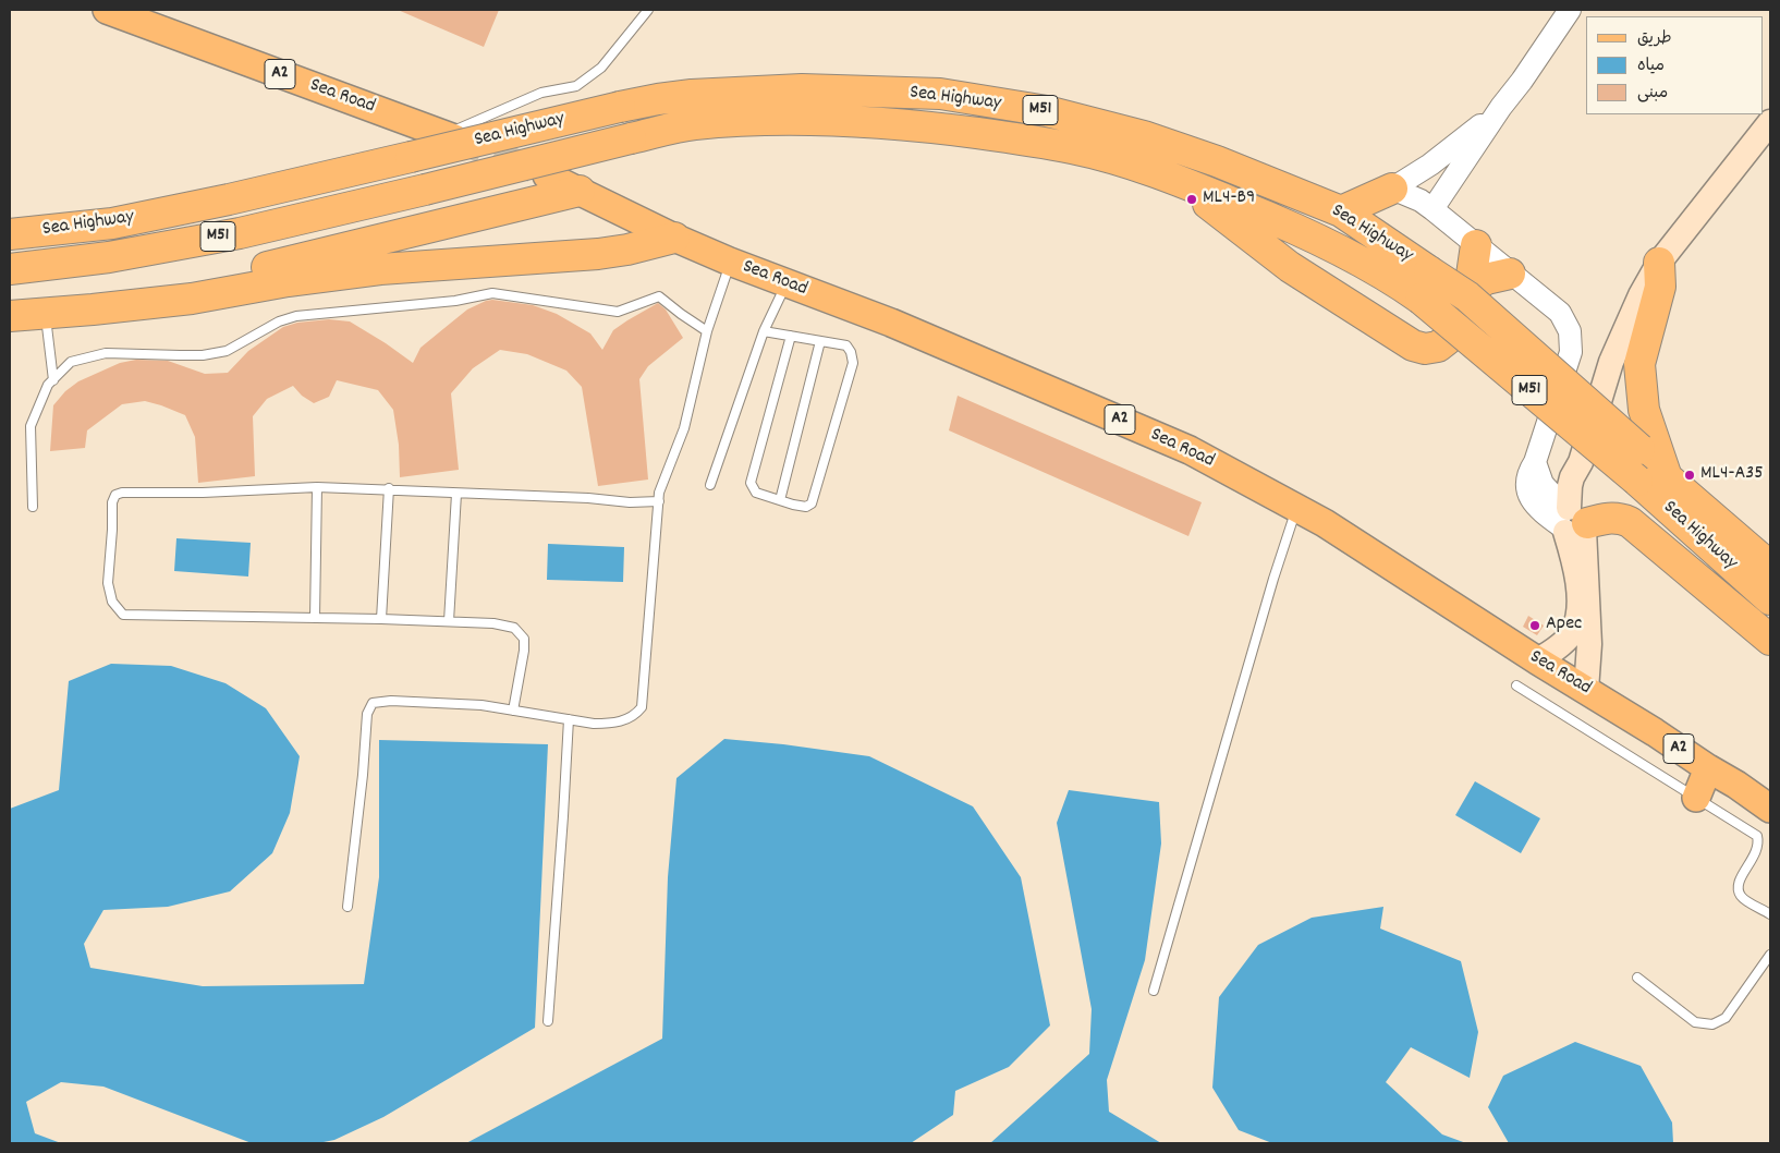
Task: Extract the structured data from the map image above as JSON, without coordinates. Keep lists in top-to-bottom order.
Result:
{
  "streets": {
    "highway": ["Sea Highway", "M51"],
    "main road": ["A2", "Sea Road"]
  },
  "places": ["ML4-B9", "ML4-A35", "Apec"],
  "legend": ["طريق", "مياه", "مبنى"]
}
